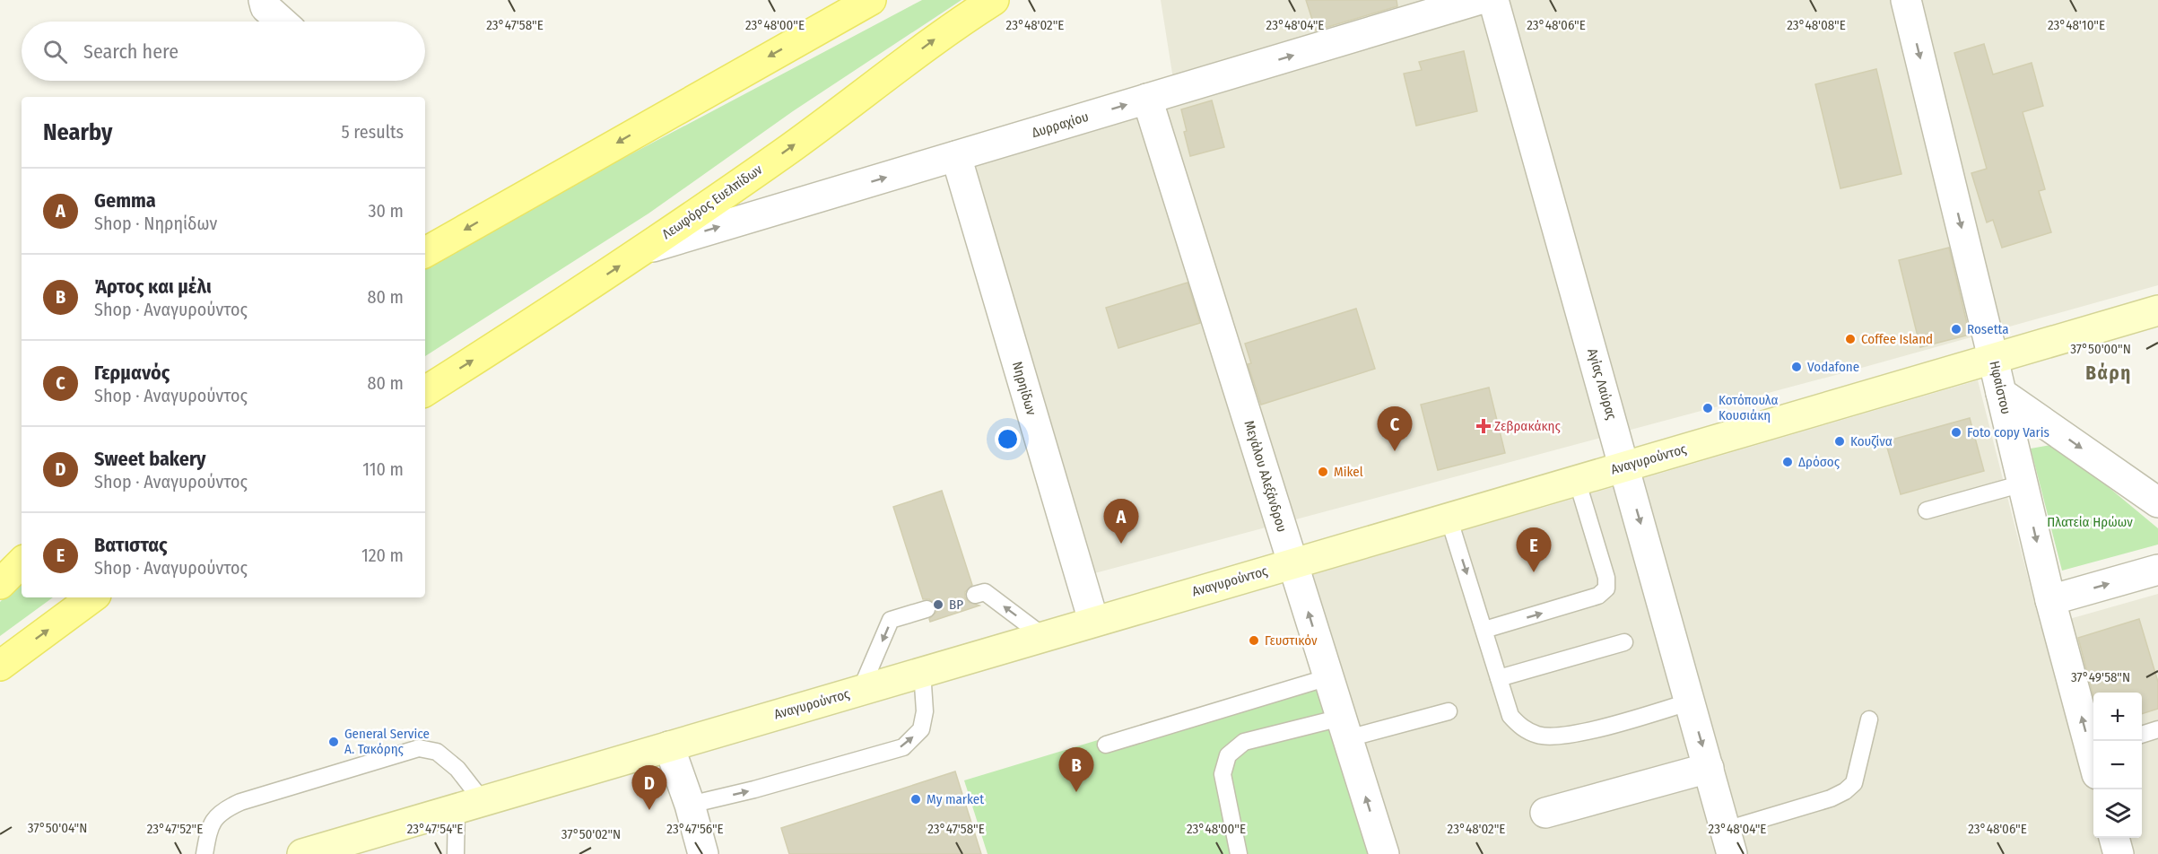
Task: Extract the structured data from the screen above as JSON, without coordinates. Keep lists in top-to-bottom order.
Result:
{
  "streets": {
    "main road": ["Λεωφόρος Ευελπίδων", "Αναγυρούντος"],
    "street": [
      "Δυρραχίου",
      "Αγίας Λαύρας",
      "Ηφαίστου",
      "Νηρηίδων",
      "Μεγάλου Αλεξάνδρου"
    ]
  },
  "crossings": [
    ["Δυρραχίου", "Λεωφόρος Ευελπίδων"],
    ["Δυρραχίου", "Νηρηίδων"],
    ["Δυρραχίου", "Μεγάλου Αλεξάνδρου"],
    ["Αγίας Λαύρας", "Αναγυρούντος"],
    ["Ηφαίστου", "Αναγυρούντος"],
    ["Νηρηίδων", "Αναγυρούντος"],
    ["Αναγυρούντος", "Μεγάλου Αλεξάνδρου"]
  ],
  "one_way": ["Δυρραχίου", "Αγίας Λαύρας"],
  "districts": ["Βάρη"],
  "parks": ["Πλατεία Ηρώων"],
  "places": {
    "other": [
      "Rosetta",
      "Coffee Island",
      "Vodafone",
      "Κοτόπουλα Κουσιάκη",
      "Foto copy Varis",
      "Κουζίνα",
      "Δρόσος",
      "Mikel",
      "BP",
      "Γευστικόν",
      "General Service Α. Τακόρης",
      "My market"
    ],
    "health": ["Ζεβρακάκης"]
  },
  "page": {
    "search": "Search here",
    "heading": ["Nearby", "5 results"],
    "list": [
      {
        "mark": "A",
        "name": "Gemma",
        "note": "Shop · Νηρηίδων",
        "value": "30 m"
      },
      {
        "mark": "B",
        "name": "Άρτος και μέλι",
        "note": "Shop · Αναγυρούντος",
        "value": "80 m"
      },
      {
        "mark": "C",
        "name": "Γερμανός",
        "note": "Shop · Αναγυρούντος",
        "value": "80 m"
      },
      {
        "mark": "D",
        "name": "Sweet bakery",
        "note": "Shop · Αναγυρούντος",
        "value": "110 m"
      },
      {
        "mark": "E",
        "name": "Βατιστας",
        "note": "Shop · Αναγυρούντος",
        "value": "120 m"
      }
    ],
    "pins": [
      "C",
      "A",
      "E",
      "B",
      "D"
    ],
    "map_buttons": ["+", "−"]
  },
  "coordinates": [
    "23°47'58\"E",
    "23°48'00\"E",
    "23°48'02\"E",
    "23°48'04\"E",
    "23°48'06\"E",
    "23°48'08\"E",
    "23°48'10\"E",
    "37°50'00\"N",
    "37°49'58\"N",
    "37°50'04\"N",
    "23°47'52\"E",
    "23°47'54\"E",
    "23°47'56\"E",
    "37°50'02\"N"
  ]
}
